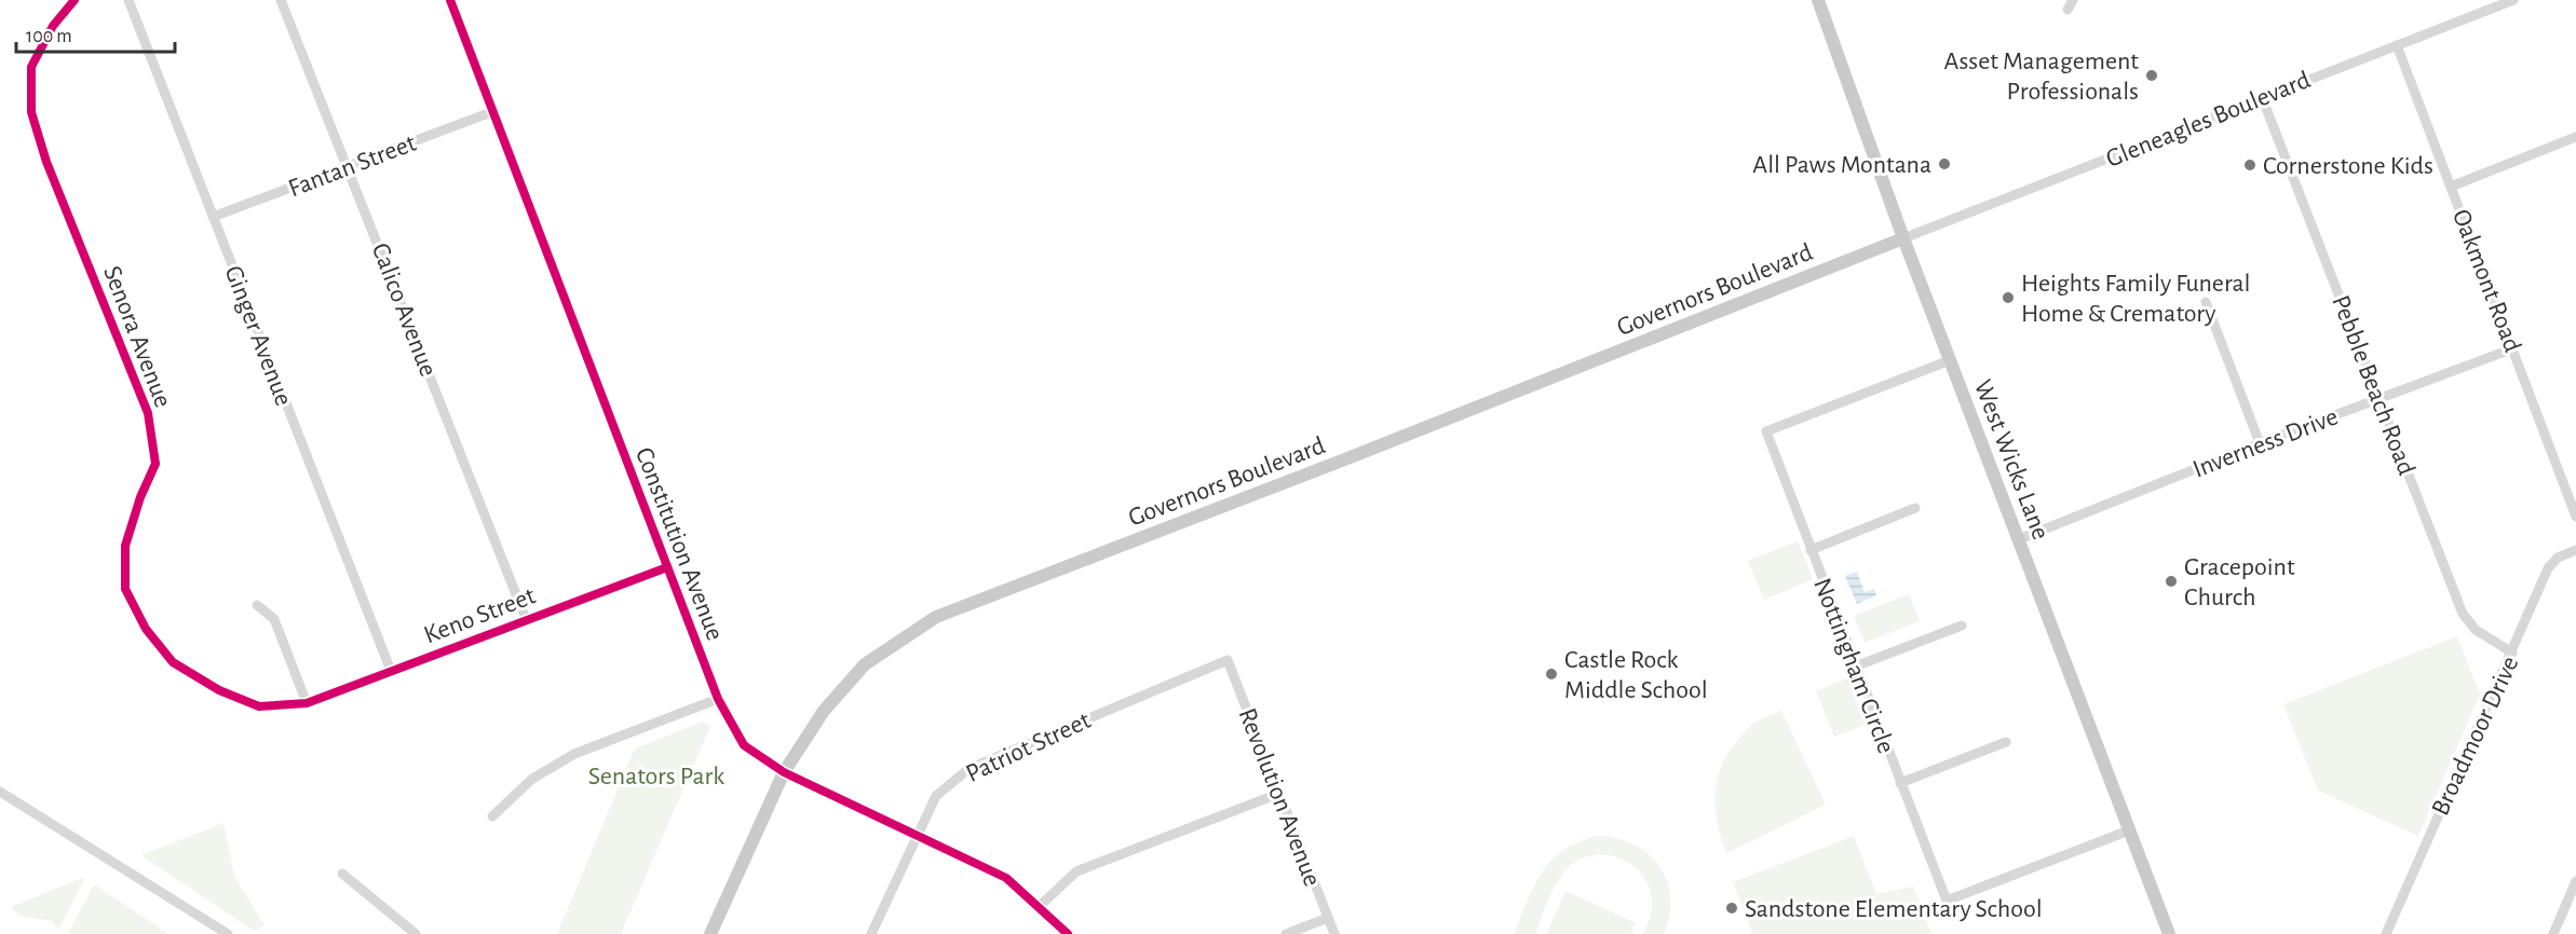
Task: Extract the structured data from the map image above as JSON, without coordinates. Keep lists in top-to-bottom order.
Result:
{
  "streets": {
    "main road": ["Governors Boulevard", "West Wicks Lane"],
    "street": [
      "Gleneagles Boulevard",
      "Fantan Street",
      "Oakmont Road",
      "Calico Avenue",
      "Ginger Avenue",
      "Senora Avenue",
      "Pebble Beach Road",
      "Inverness Drive",
      "Constitution Avenue",
      "Keno Street",
      "Nottingham Circle",
      "Broadmoor Drive",
      "Patriot Street",
      "Revolution Avenue"
    ]
  },
  "crossings": [
    ["Gleneagles Boulevard", "Oakmont Road"],
    ["Gleneagles Boulevard", "Governors Boulevard"],
    ["Gleneagles Boulevard", "Pebble Beach Road"],
    ["Gleneagles Boulevard", "West Wicks Lane"],
    ["Fantan Street", "Calico Avenue"],
    ["Fantan Street", "Ginger Avenue"],
    ["Fantan Street", "Constitution Avenue"],
    ["Oakmont Road", "Inverness Drive"],
    ["Governors Boulevard", "West Wicks Lane"],
    ["Governors Boulevard", "Constitution Avenue"],
    ["Calico Avenue", "Keno Street"],
    ["Ginger Avenue", "Keno Street"],
    ["Senora Avenue", "Keno Street"],
    ["Pebble Beach Road", "Inverness Drive"],
    ["Pebble Beach Road", "Broadmoor Drive"],
    ["Inverness Drive", "West Wicks Lane"],
    ["West Wicks Lane", "Nottingham Circle"],
    ["Constitution Avenue", "Keno Street"],
    ["Constitution Avenue", "Patriot Street"],
    ["Patriot Street", "Revolution Avenue"]
  ],
  "parks": ["Senators Park"],
  "places": [
    "Asset Management Professionals",
    "All Paws Montana",
    "Cornerstone Kids",
    "Heights Family Funeral Home & Crematory",
    "Gracepoint Church",
    "Castle Rock Middle School",
    "Sandstone Elementary School"
  ],
  "scale_bar": "100 m"
}
